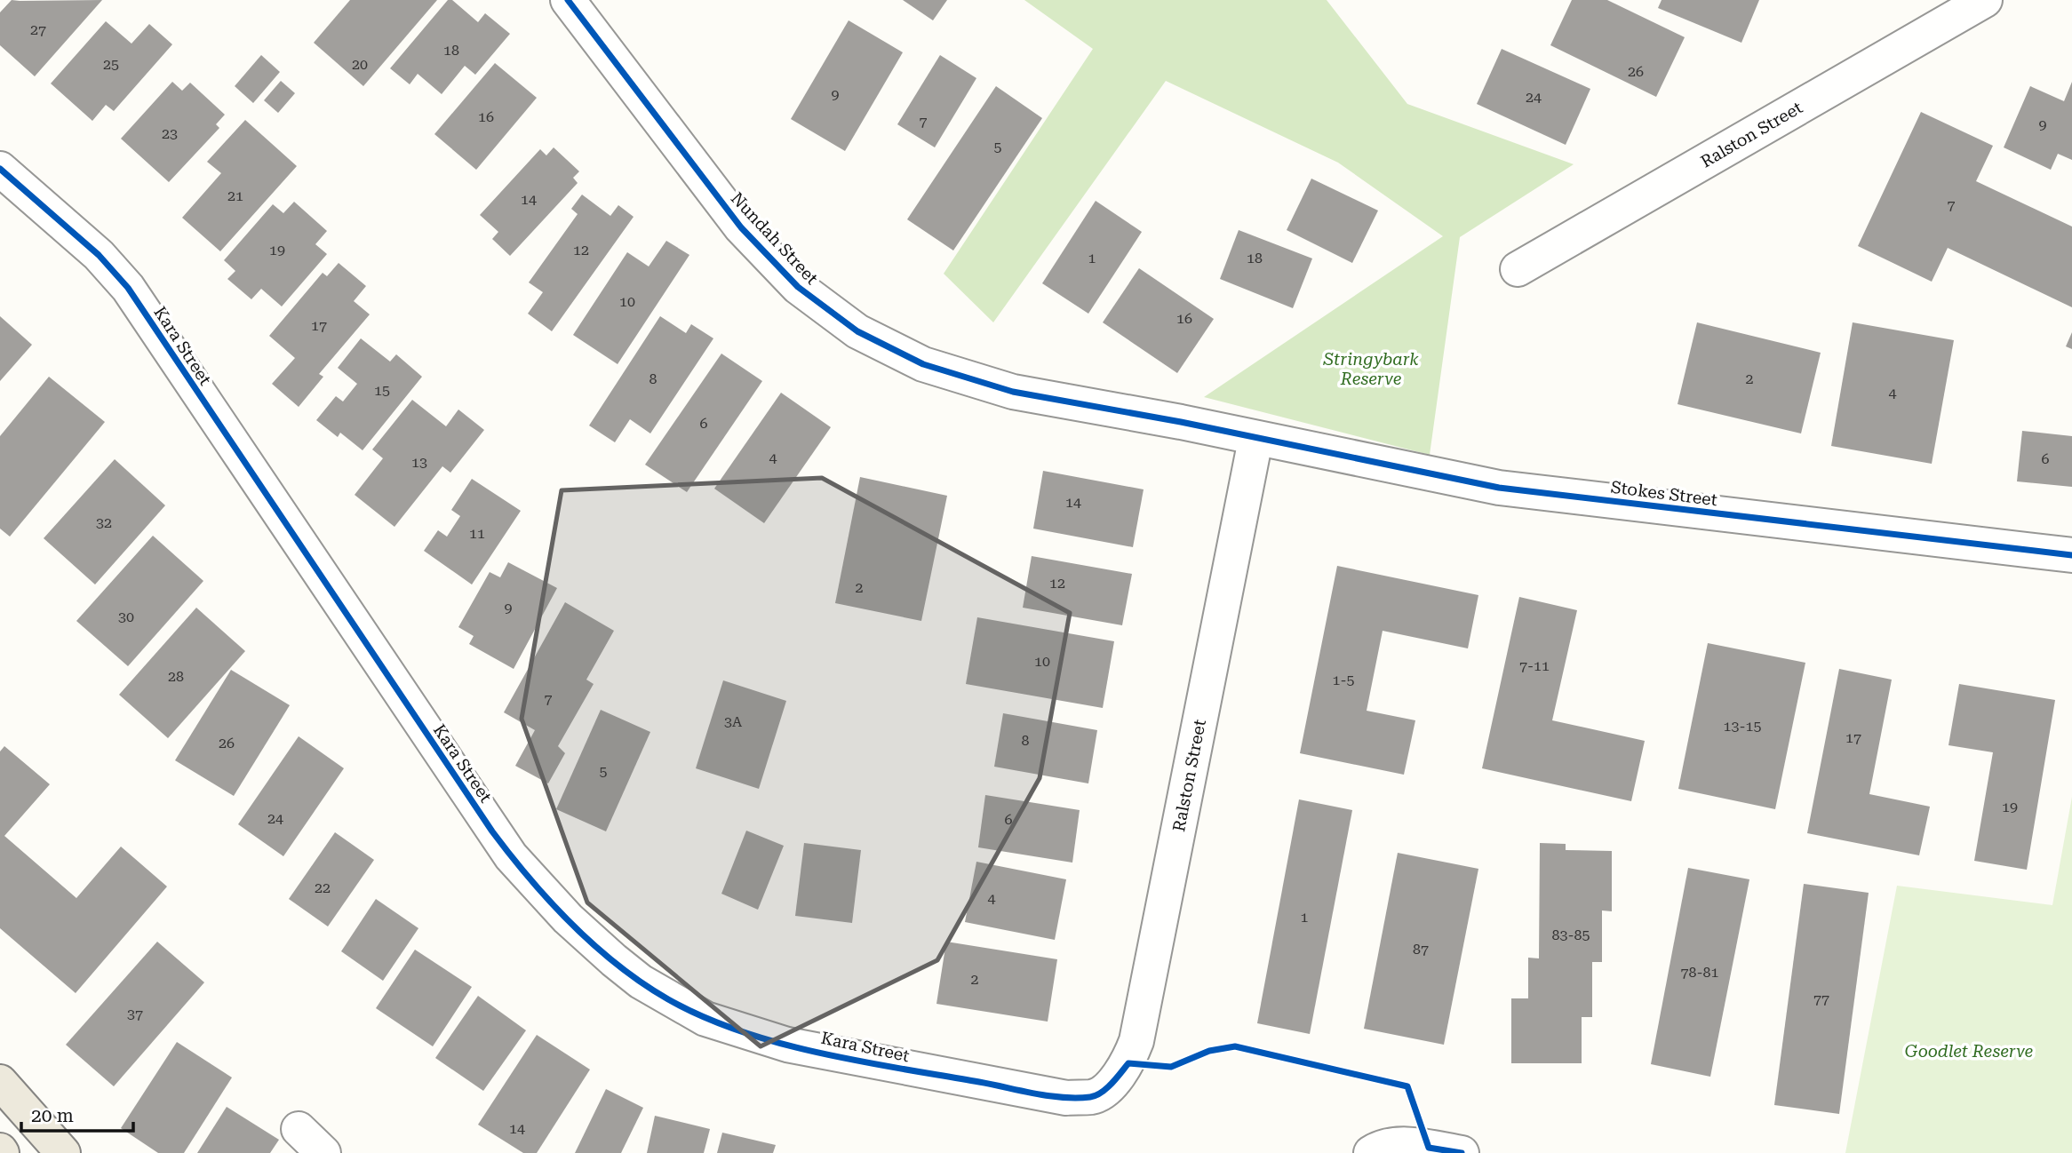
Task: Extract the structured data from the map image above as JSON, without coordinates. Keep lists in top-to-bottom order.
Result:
{
  "streets": {
    "street": [
      "Ralston Street",
      "Nundah Street",
      "Kara Street",
      "Stokes Street"
    ]
  },
  "crossings": [
    ["Ralston Street", "Nundah Street"],
    ["Ralston Street", "Kara Street"],
    ["Ralston Street", "Stokes Street"],
    ["Nundah Street", "Stokes Street"]
  ],
  "parks": ["Stringybark Reserve", "Goodlet Reserve"],
  "house_numbers": [
    "27",
    "18",
    "25",
    "20",
    "26",
    "9",
    "24",
    "16",
    "7",
    "9",
    "23",
    "5",
    "21",
    "14",
    "7",
    "19",
    "12",
    "1",
    "18",
    "10",
    "16",
    "17",
    "8",
    "2",
    "15",
    "4",
    "6",
    "4",
    "6",
    "13",
    "14",
    "32",
    "11",
    "12",
    "2",
    "9",
    "30",
    "10",
    "7-11",
    "28",
    "1-5",
    "7",
    "3A",
    "13-15",
    "17",
    "8",
    "26",
    "5",
    "19",
    "24",
    "6",
    "22",
    "4",
    "1",
    "83-85",
    "87",
    "78-81",
    "2",
    "77",
    "37",
    "14"
  ],
  "scale_bar": "20 m"
}
